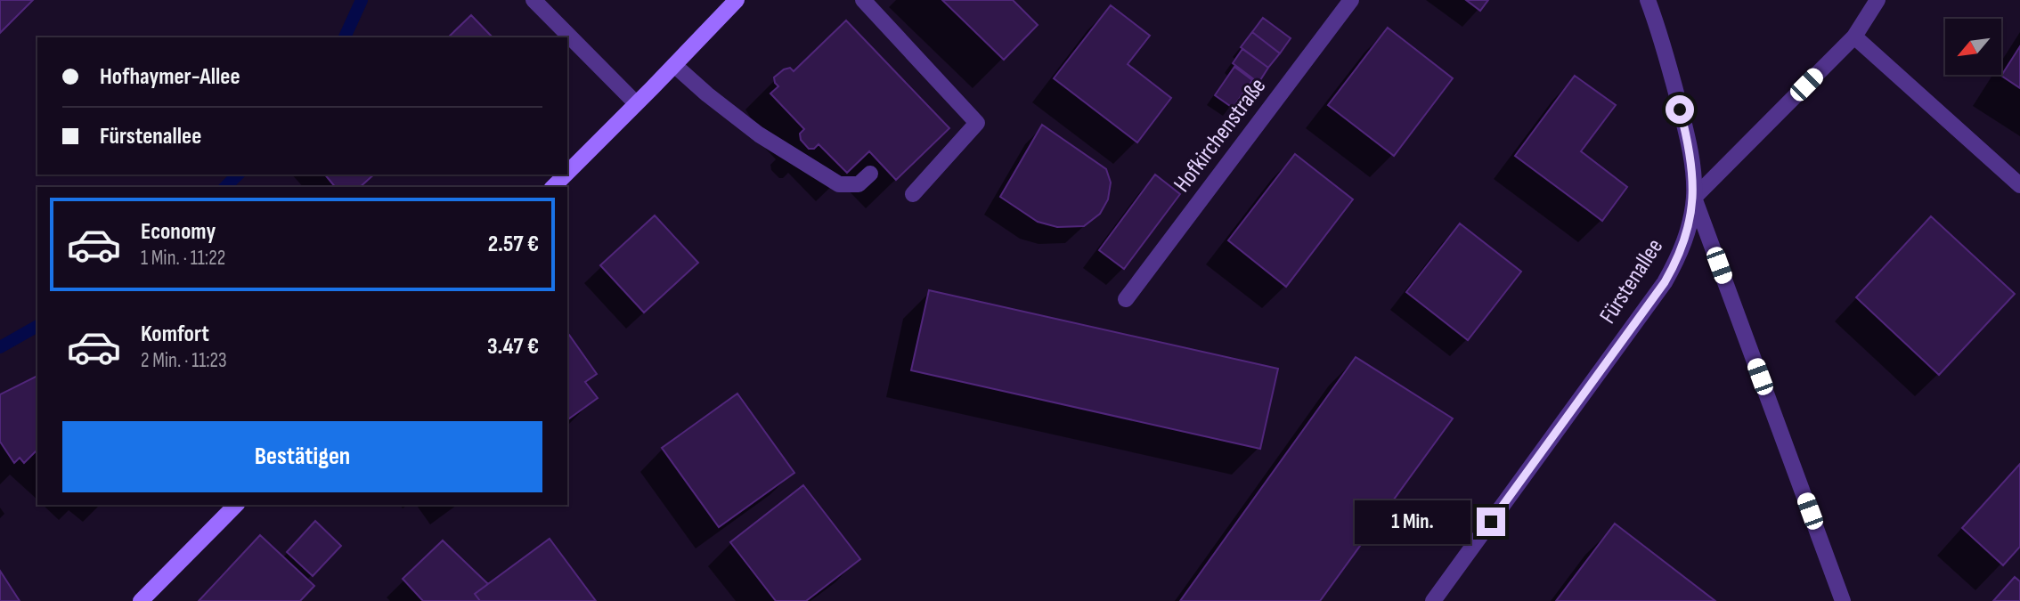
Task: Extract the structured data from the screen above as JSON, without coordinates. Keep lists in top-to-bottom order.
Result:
{
  "streets": {
    "street": ["Hofkirchenstraße", "Fürstenallee"]
  },
  "north": "bottom left",
  "page": {
    "banner": ["Hofhaymer-Allee", "Fürstenallee"],
    "list": [
      {
        "name": "Economy",
        "note": "1 Min. · 11:22",
        "value": "2.57 €"
      },
      {
        "name": "Komfort",
        "note": "2 Min. · 11:23",
        "value": "3.47 €"
      }
    ],
    "buttons": "Bestätigen",
    "bubble": "1 Min."
  }
}
